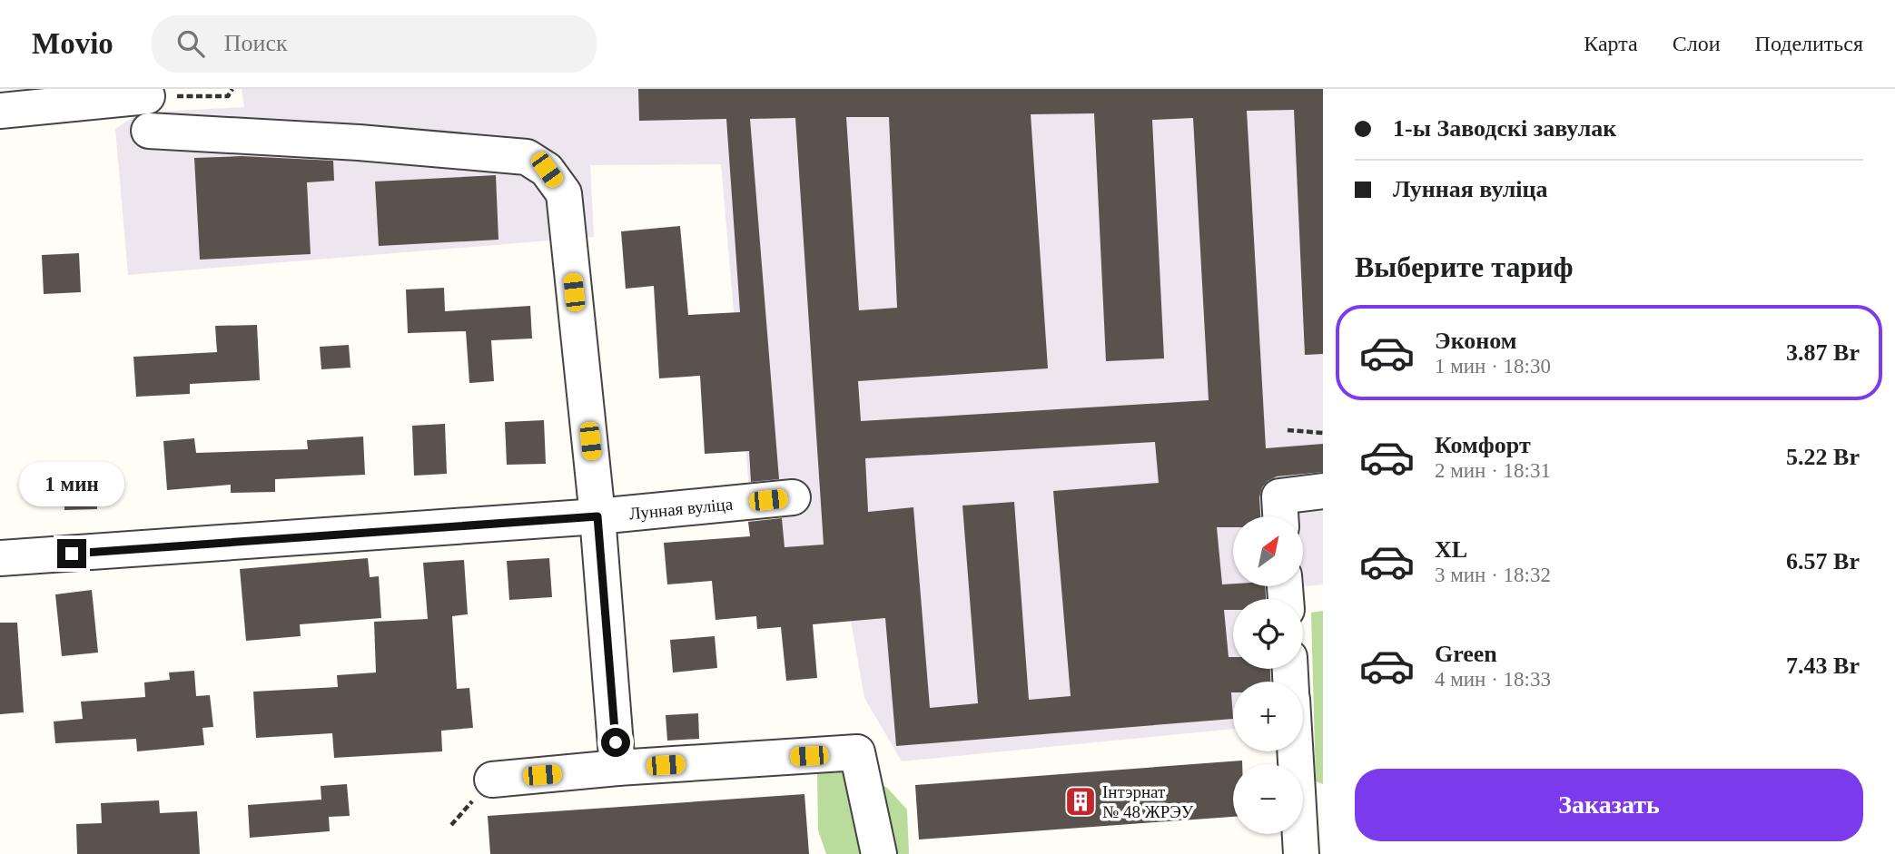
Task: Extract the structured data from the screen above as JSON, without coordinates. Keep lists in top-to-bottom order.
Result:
{
  "streets": {
    "street": ["Лунная вуліца"]
  },
  "places": {
    "building": ["Інтэрнат № 48 ЖРЭУ"]
  },
  "north": "top right",
  "page": {
    "header": "Movio",
    "search": "Поиск",
    "nav": ["Карта", "Слои", "Поделиться"],
    "banner": ["1-ы Заводскі завулак", "Лунная вуліца"],
    "heading": "Выберите тариф",
    "list": [
      {
        "name": "Эконом",
        "note": "1 мин · 18:30",
        "value": "3.87 Br"
      },
      {
        "name": "Комфорт",
        "note": "2 мин · 18:31",
        "value": "5.22 Br"
      },
      {
        "name": "XL",
        "note": "3 мин · 18:32",
        "value": "6.57 Br"
      },
      {
        "name": "Green",
        "note": "4 мин · 18:33",
        "value": "7.43 Br"
      }
    ],
    "bubble": "1 мин",
    "map_buttons": ["+", "−"],
    "buttons": "Заказать"
  }
}
